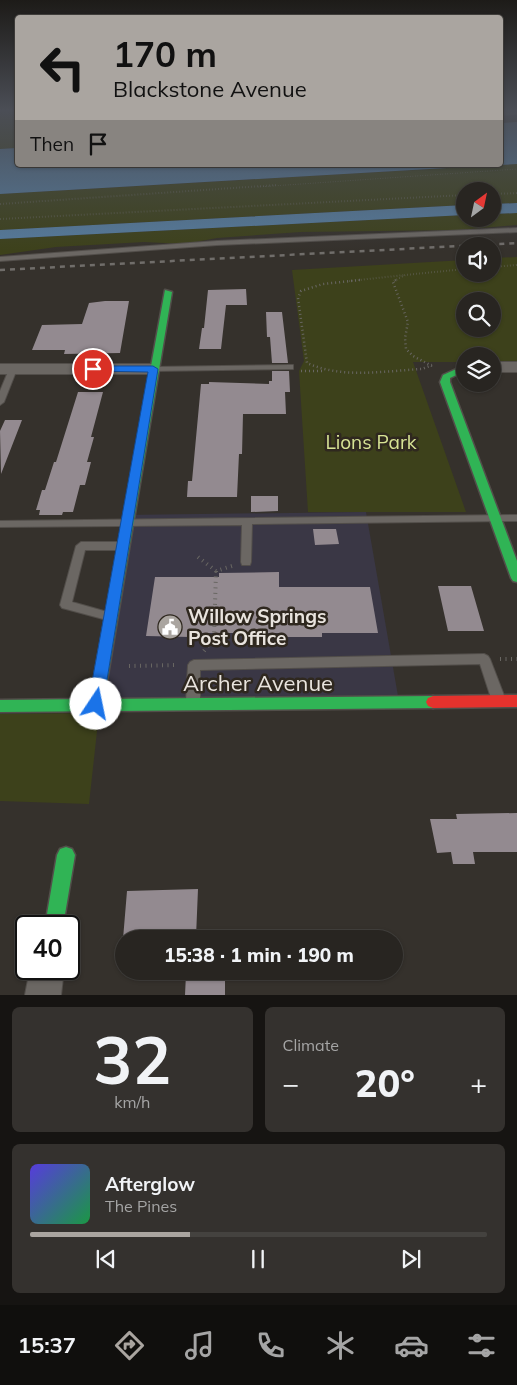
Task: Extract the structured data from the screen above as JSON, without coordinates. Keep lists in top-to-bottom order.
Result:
{
  "streets": {
    "street": ["Archer Avenue"]
  },
  "parks": ["Lions Park"],
  "places": {
    "public building": ["Willow Springs Post Office"]
  },
  "north": "top right",
  "page": {
    "turn": ["170 m", "Blackstone Avenue"],
    "then": "Then",
    "limit": "40",
    "trip": "15:38 · 1 min · 190 m",
    "tile": [
      ["32", "km/h"],
      "Climate"
    ],
    "heat": ["−", "20°", "+"],
    "song": ["Afterglow", "The Pines"],
    "tabs": "15:37"
  }
}
